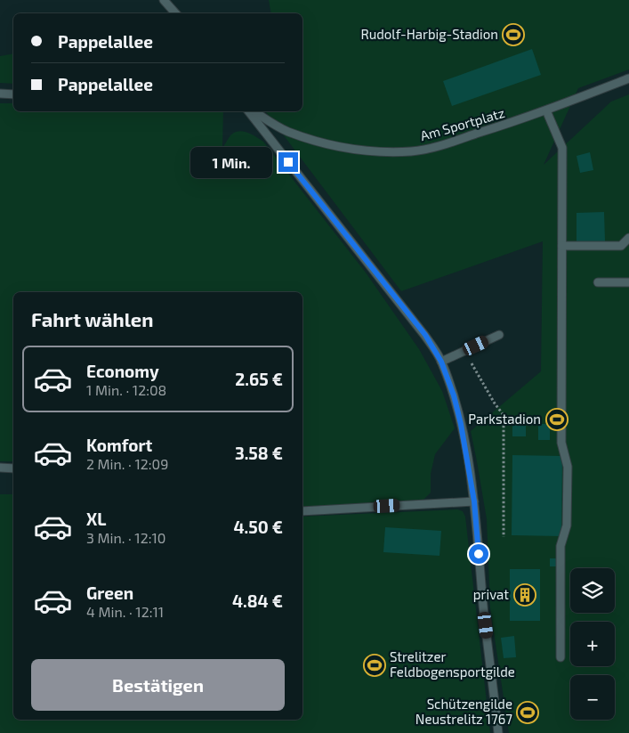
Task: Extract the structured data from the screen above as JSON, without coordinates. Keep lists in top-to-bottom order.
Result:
{
  "streets": {
    "lane": ["Am Sportplatz"]
  },
  "places": {
    "sports": [
      "Rudolf-Harbig-Stadion",
      "Parkstadion",
      "Strelitzer Feldbogensportgilde",
      "Schützengilde Neustrelitz 1767"
    ],
    "building": ["privat"]
  },
  "page": {
    "banner": ["Pappelallee", "Pappelallee"],
    "bubble": "1 Min.",
    "heading": "Fahrt wählen",
    "list": [
      {
        "name": "Economy",
        "note": "1 Min. · 12:08",
        "value": "2.65 €"
      },
      {
        "name": "Komfort",
        "note": "2 Min. · 12:09",
        "value": "3.58 €"
      },
      {
        "name": "XL",
        "note": "3 Min. · 12:10",
        "value": "4.50 €"
      },
      {
        "name": "Green",
        "note": "4 Min. · 12:11",
        "value": "4.84 €"
      }
    ],
    "map_buttons": ["+", "−"],
    "buttons": "Bestätigen"
  }
}
